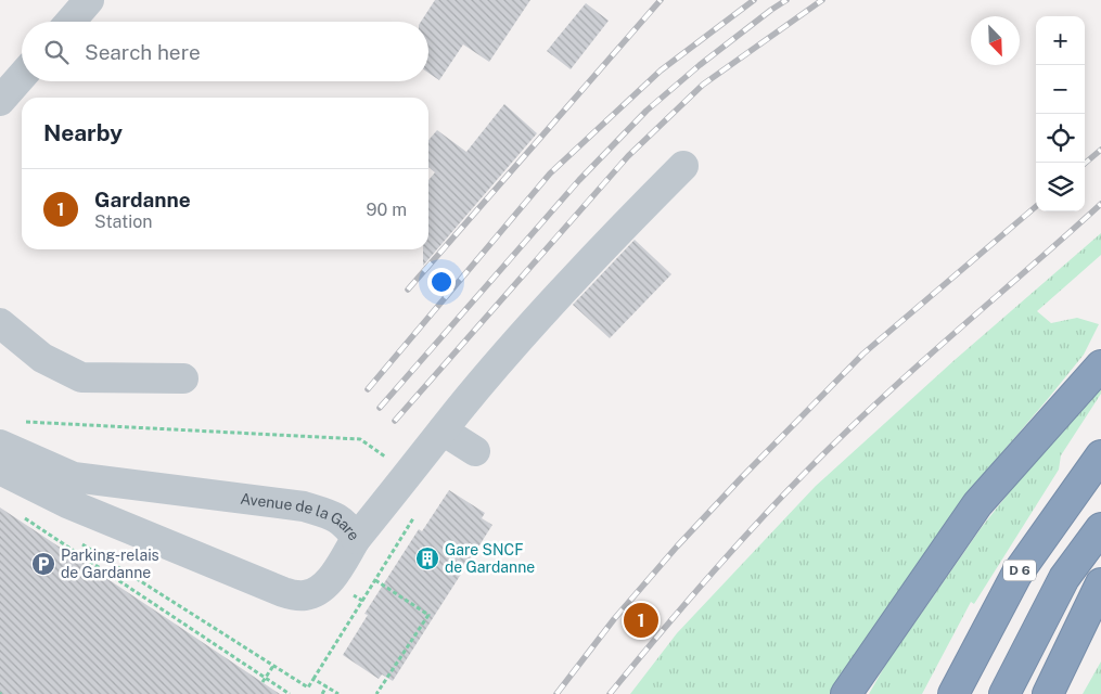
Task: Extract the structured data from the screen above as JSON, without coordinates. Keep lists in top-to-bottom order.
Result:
{
  "streets": {
    "highway": ["D 6"],
    "lane": ["Avenue de la Gare"]
  },
  "places": {
    "building": ["Gare SNCF de Gardanne"],
    "parking": ["Parking-relais de Gardanne"]
  },
  "north": "bottom right",
  "page": {
    "map_buttons": ["+", "−"],
    "search": "Search here",
    "heading": "Nearby",
    "list": [
      {
        "mark": "1",
        "name": "Gardanne",
        "note": "Station",
        "value": "90 m"
      }
    ],
    "pins": "1"
  }
}
